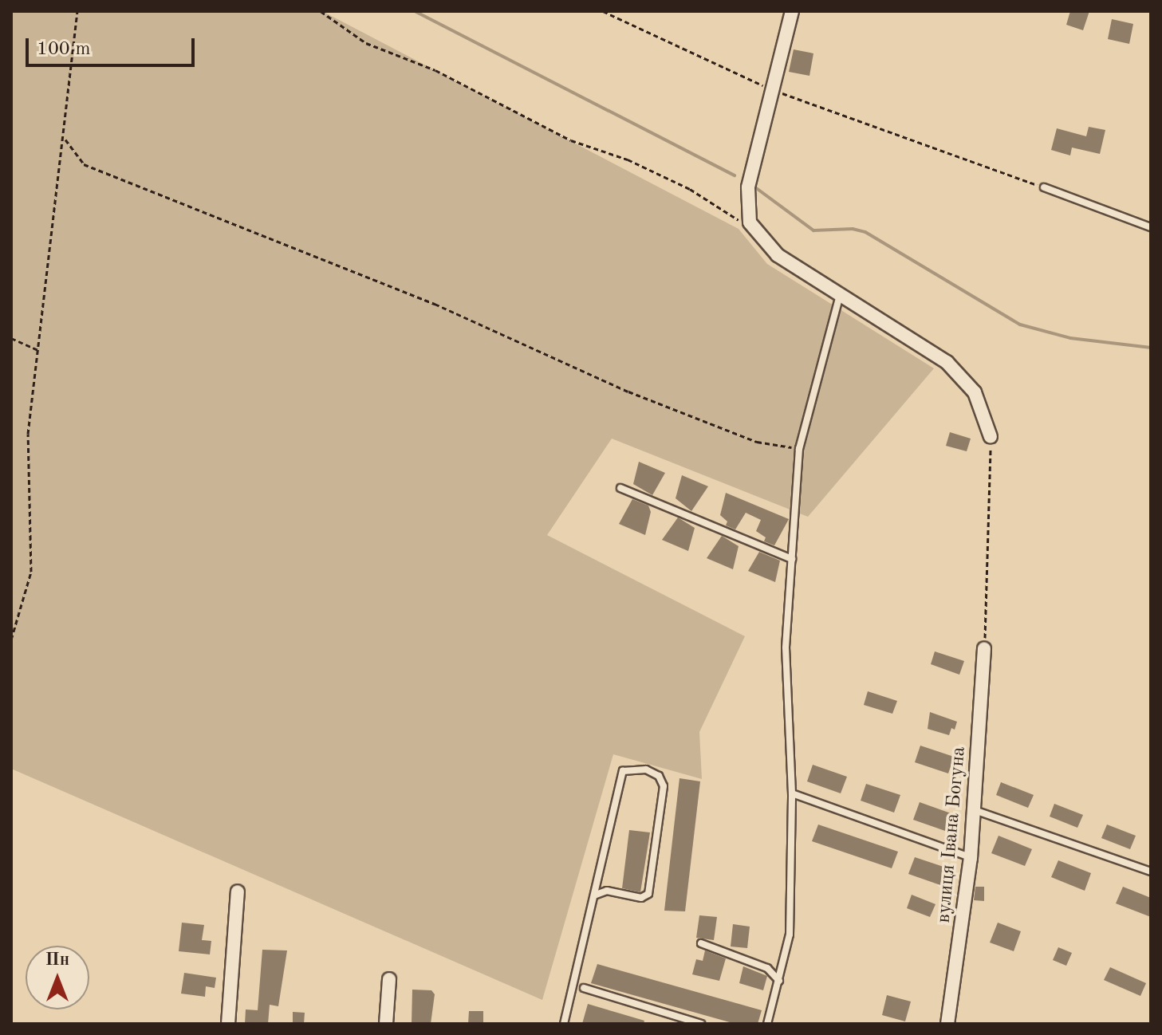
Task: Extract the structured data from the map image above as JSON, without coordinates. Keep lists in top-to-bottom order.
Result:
{
  "streets": {
    "street": ["вулиця Івана Богуна"]
  },
  "scale_bar": "100 m",
  "north": "top"
}
